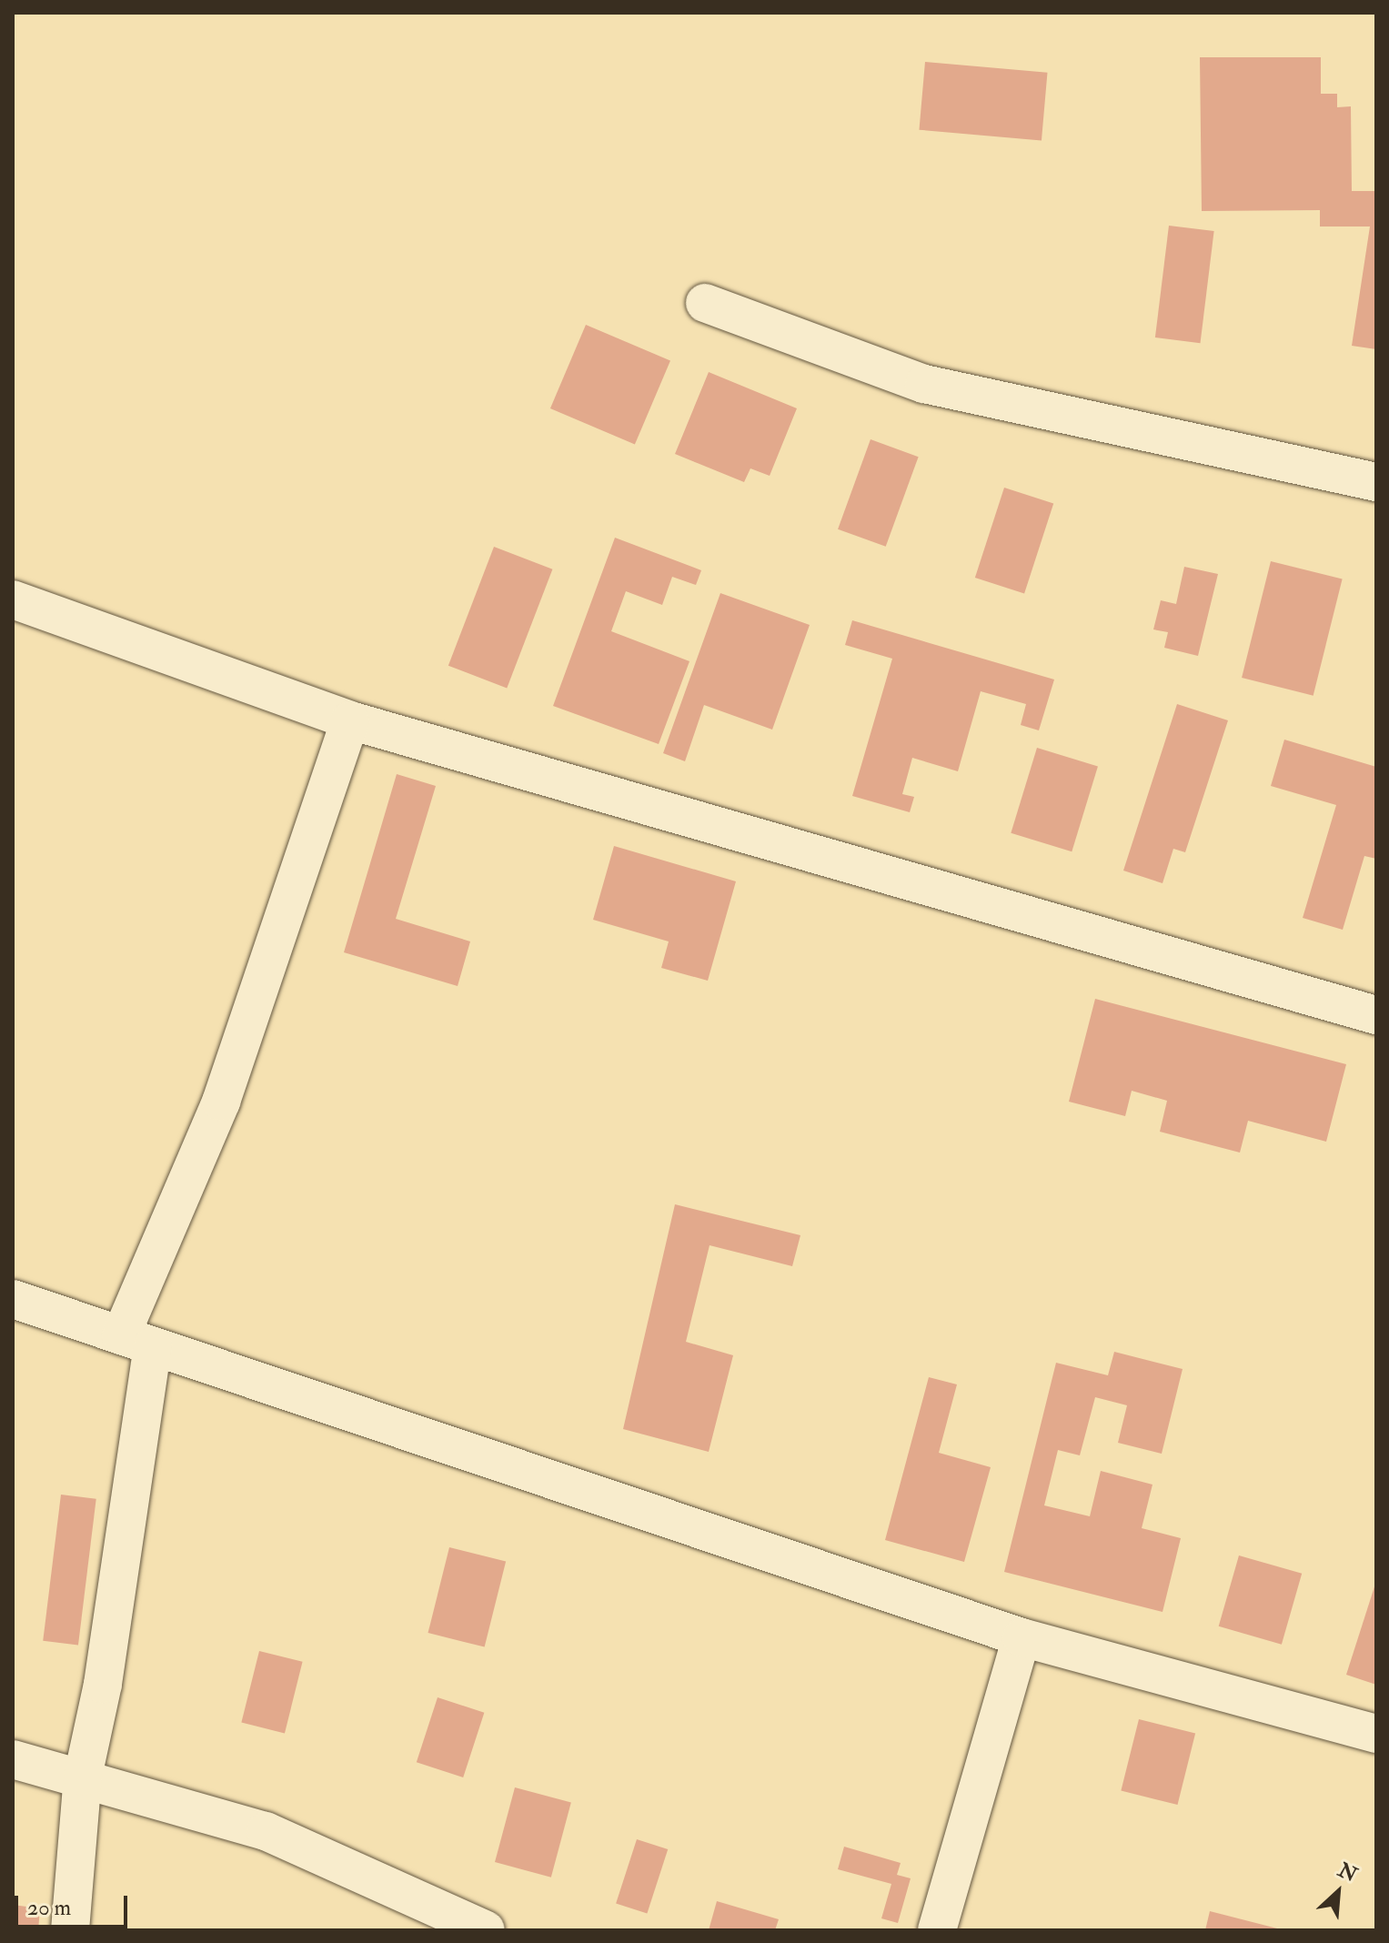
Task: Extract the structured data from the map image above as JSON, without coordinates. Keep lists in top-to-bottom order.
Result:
{
  "scale_bar": "20 m",
  "north": "top right"
}
